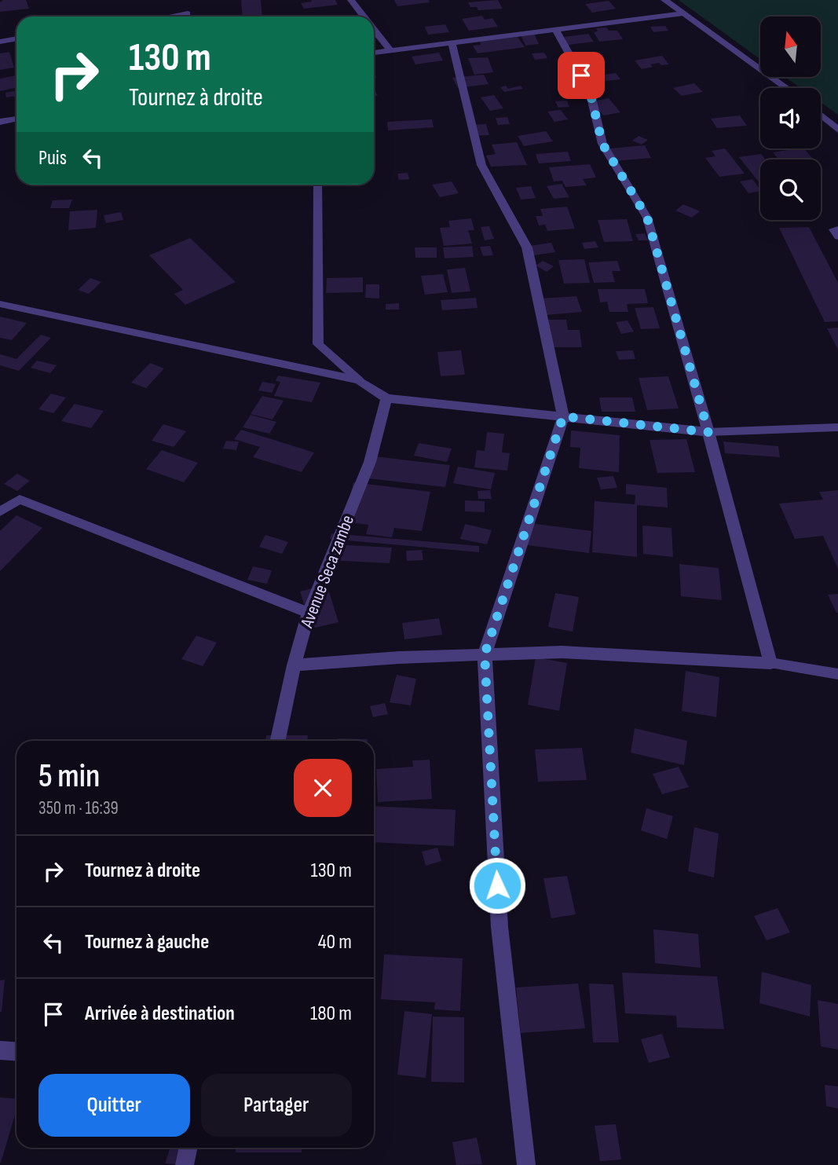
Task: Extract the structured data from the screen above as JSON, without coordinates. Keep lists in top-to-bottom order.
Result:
{
  "streets": {
    "street": ["Avenue Seca zambe"]
  },
  "north": "top",
  "page": {
    "turn": ["130 m", "Tournez à droite"],
    "then": "Puis",
    "heading": ["5 min", "350 m · 16:39"],
    "list": [
      {
        "name": "Tournez à droite",
        "value": "130 m"
      },
      {
        "name": "Tournez à gauche",
        "value": "40 m"
      },
      {
        "name": "Arrivée à destination",
        "value": "180 m"
      }
    ],
    "buttons": ["Quitter", "Partager"]
  }
}
